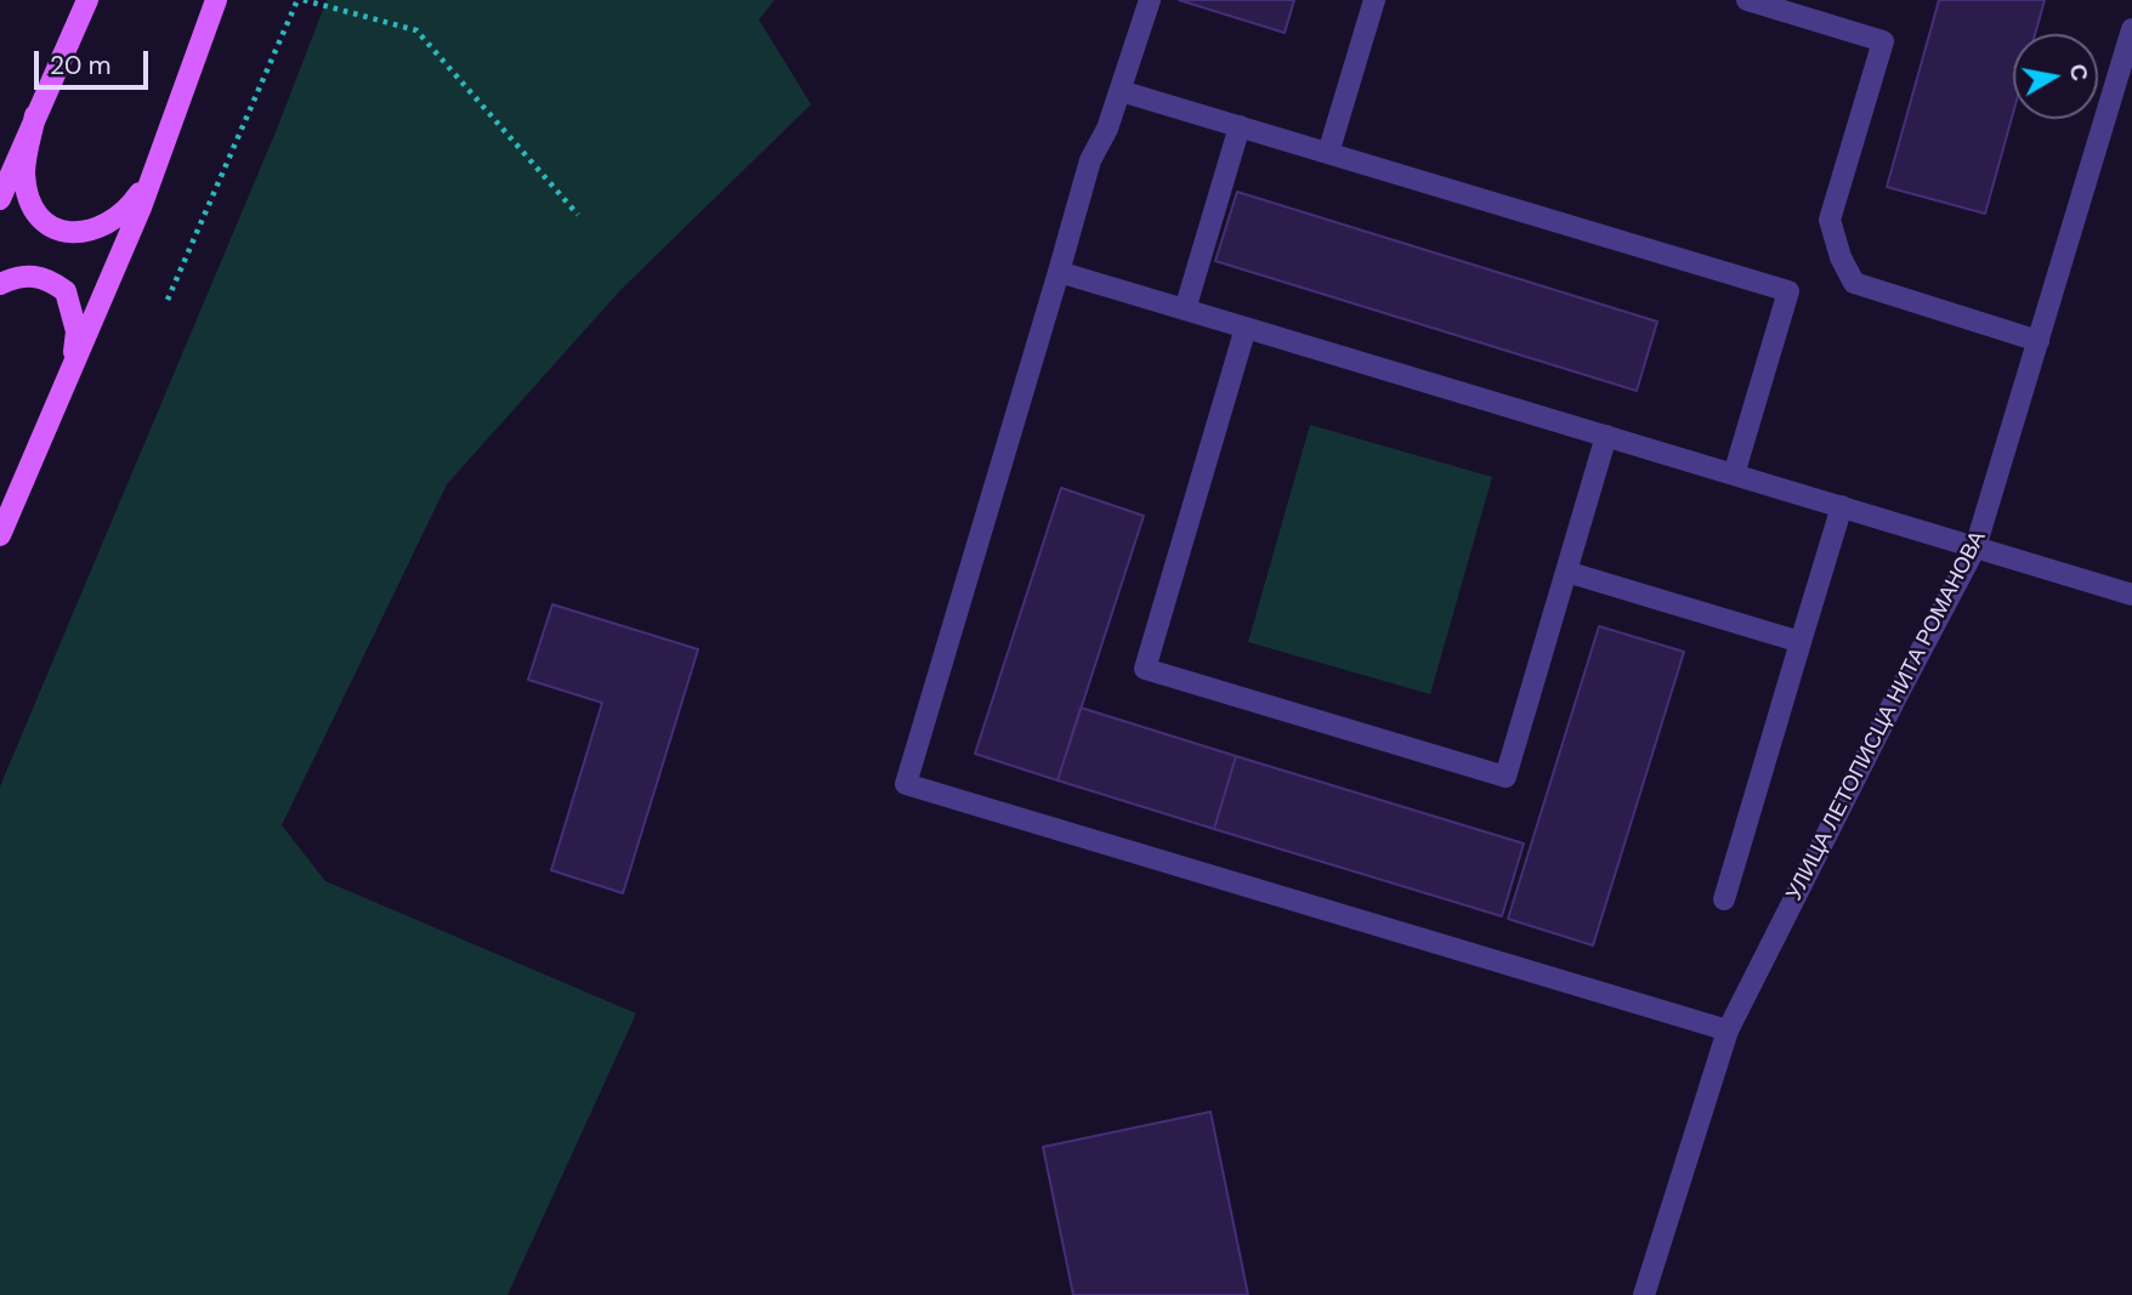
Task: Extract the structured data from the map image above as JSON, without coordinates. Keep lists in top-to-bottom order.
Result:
{
  "streets": {
    "street": ["УЛИЦА ЛЕТОПИСЦА НИТА РОМАНОВА"]
  },
  "scale_bar": "20 m",
  "north": "right"
}
